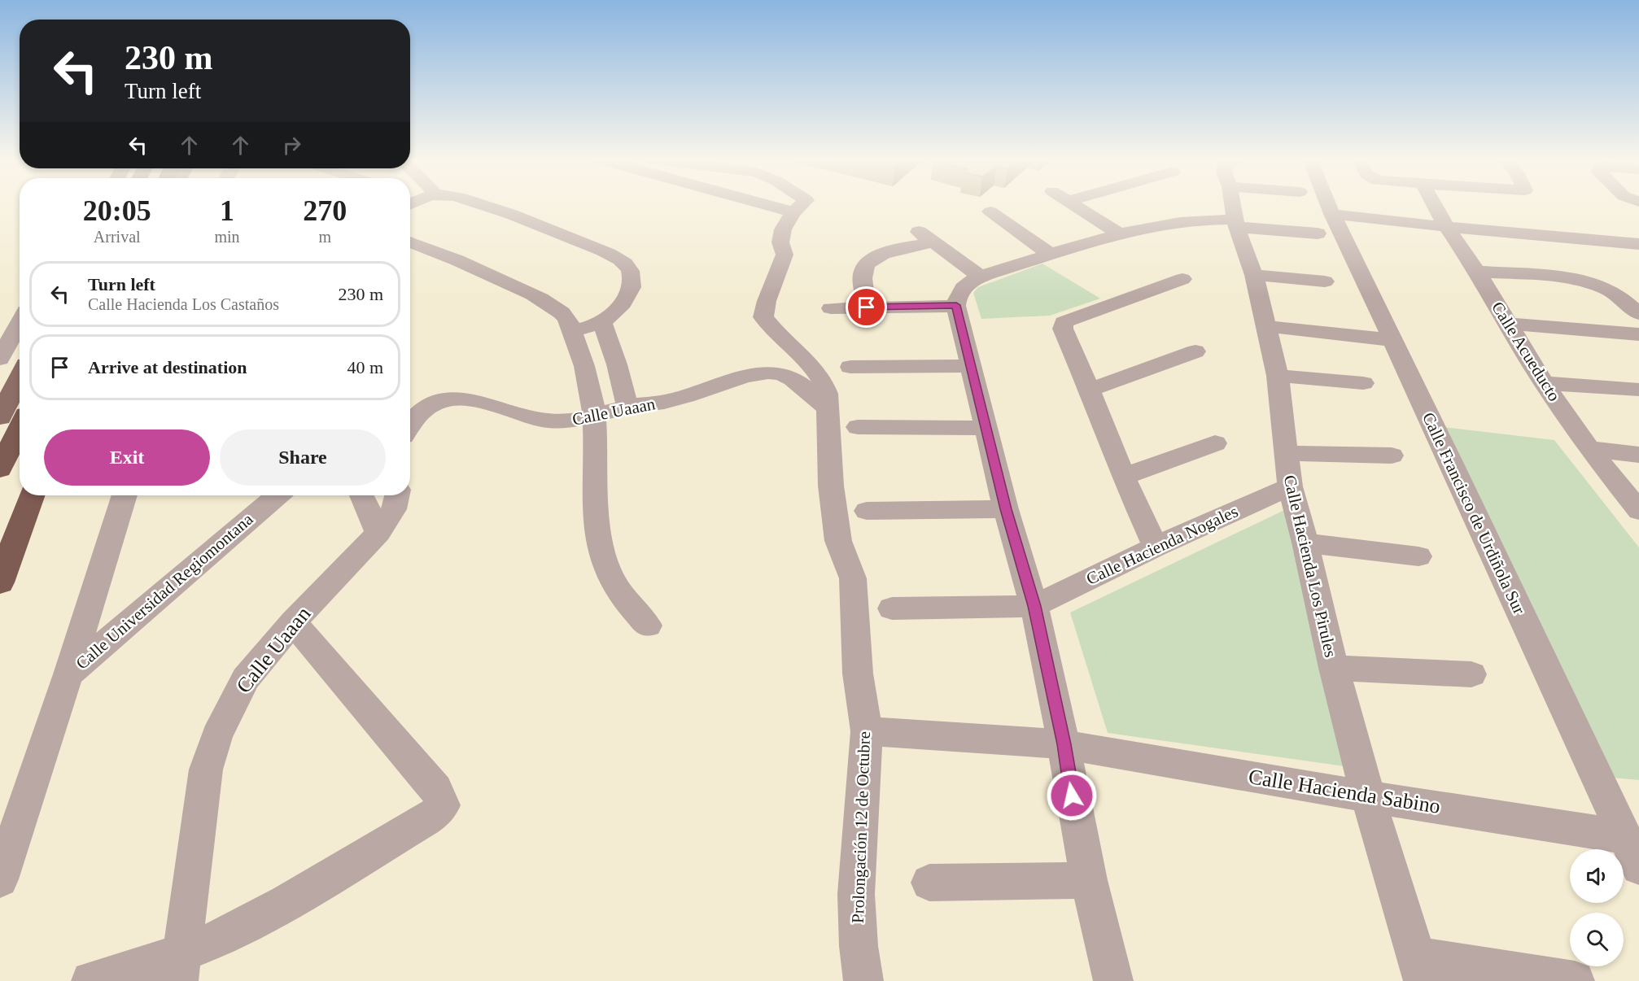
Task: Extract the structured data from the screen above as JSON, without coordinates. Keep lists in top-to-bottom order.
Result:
{
  "streets": {
    "street": [
      "Calle Acueducto",
      "Calle Uaaan",
      "Calle Francisco de Urdiñola Sur",
      "Calle Hacienda Nogales",
      "Calle Hacienda Los Pirules",
      "Calle Universidad Regiomontana",
      "Calle Hacienda Sabino",
      "Prolongación 12 de Octubre"
    ]
  },
  "crossings": [
    ["Calle Uaaan", "Prolongación 12 de Octubre"],
    ["Calle Francisco de Urdiñola Sur", "Calle Hacienda Sabino"],
    ["Calle Hacienda Nogales", "Calle Hacienda Los Pirules"],
    ["Calle Hacienda Los Pirules", "Calle Hacienda Sabino"],
    ["Calle Hacienda Sabino", "Prolongación 12 de Octubre"]
  ],
  "page": {
    "turn": ["230 m", "Turn left"],
    "eta": [
      "20:05",
      "Arrival",
      "1",
      "min",
      "270",
      "m"
    ],
    "list": [
      {
        "name": "Turn left",
        "note": "Calle Hacienda Los Castaños",
        "value": "230 m"
      },
      {
        "name": "Arrive at destination",
        "value": "40 m"
      }
    ],
    "buttons": ["Exit", "Share"]
  }
}
